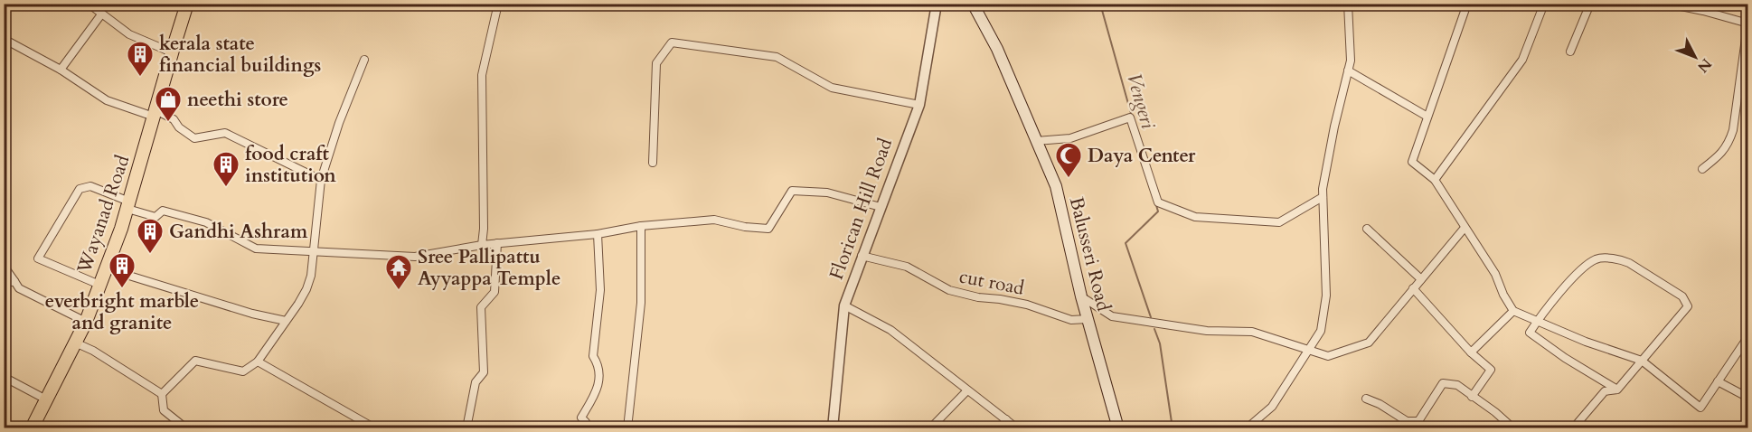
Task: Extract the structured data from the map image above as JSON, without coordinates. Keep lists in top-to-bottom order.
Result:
{
  "streets": {
    "main road": ["Wayanad Road", "Balusseri Road"],
    "street": ["Florican Hill Road", "cut road"]
  },
  "crossings": [
    ["Florican Hill Road", "cut road"],
    ["Balusseri Road", "cut road"]
  ],
  "water": ["Vengeri"],
  "places": {
    "building": [
      "kerala state financial buildings",
      "food craft institution",
      "Gandhi Ashram",
      "everbright marble and granite"
    ],
    "shop": ["neethi store"],
    "mosque": ["Daya Center"],
    "temple": ["Sree Pallipattu Ayyappa Temple"]
  },
  "north": "bottom right"
}
